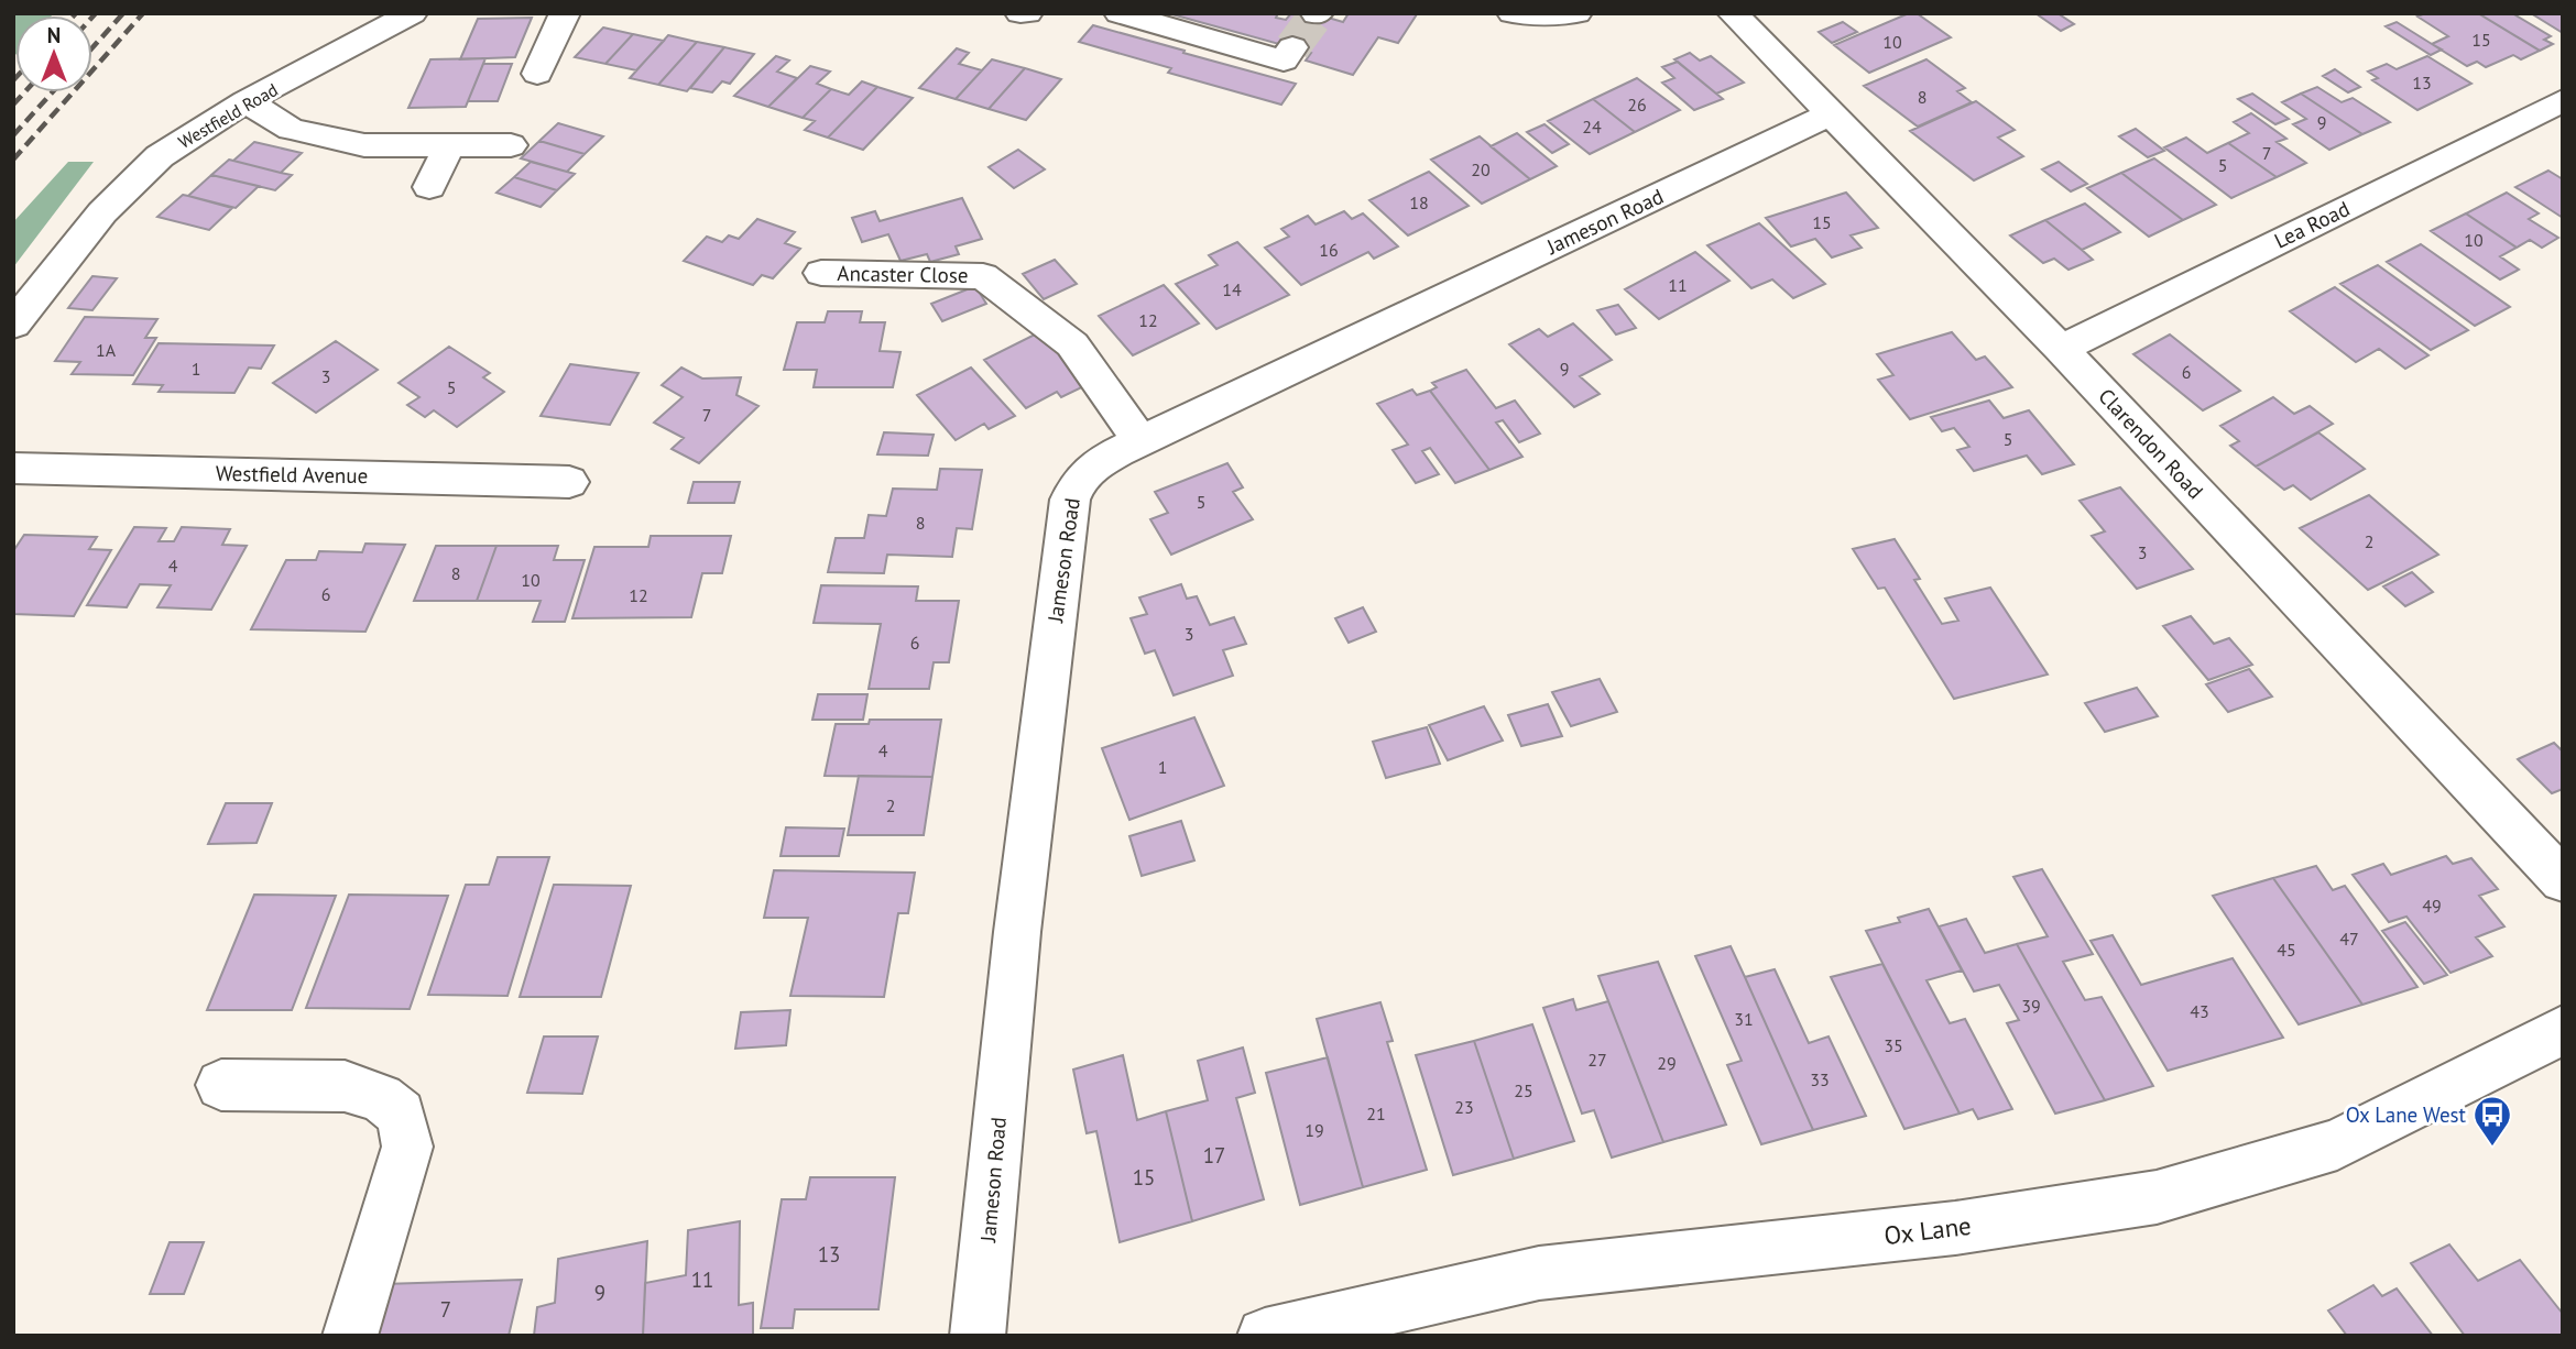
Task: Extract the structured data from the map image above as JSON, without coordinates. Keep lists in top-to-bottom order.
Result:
{
  "streets": {
    "street": [
      "Westfield Road",
      "Jameson Road",
      "Lea Road",
      "Ancaster Close",
      "Clarendon Road",
      "Westfield Avenue",
      "Ox Lane"
    ]
  },
  "crossings": [
    ["Jameson Road", "Ancaster Close"],
    ["Jameson Road", "Clarendon Road"],
    ["Lea Road", "Clarendon Road"]
  ],
  "places": {
    "bus stop": ["Ox Lane West"]
  },
  "house_numbers": [
    "15",
    "10",
    "13",
    "8",
    "26",
    "9",
    "24",
    "7",
    "5",
    "20",
    "18",
    "15",
    "10",
    "16",
    "11",
    "14",
    "12",
    "1A",
    "1",
    "9",
    "6",
    "3",
    "5",
    "7",
    "5",
    "5",
    "8",
    "2",
    "3",
    "4",
    "8",
    "10",
    "6",
    "12",
    "3",
    "6",
    "4",
    "1",
    "2",
    "49",
    "47",
    "45",
    "39",
    "43",
    "31",
    "35",
    "27",
    "29",
    "33",
    "25",
    "23",
    "21",
    "19",
    "17",
    "15",
    "13",
    "11",
    "9",
    "7"
  ],
  "north": "top"
}
